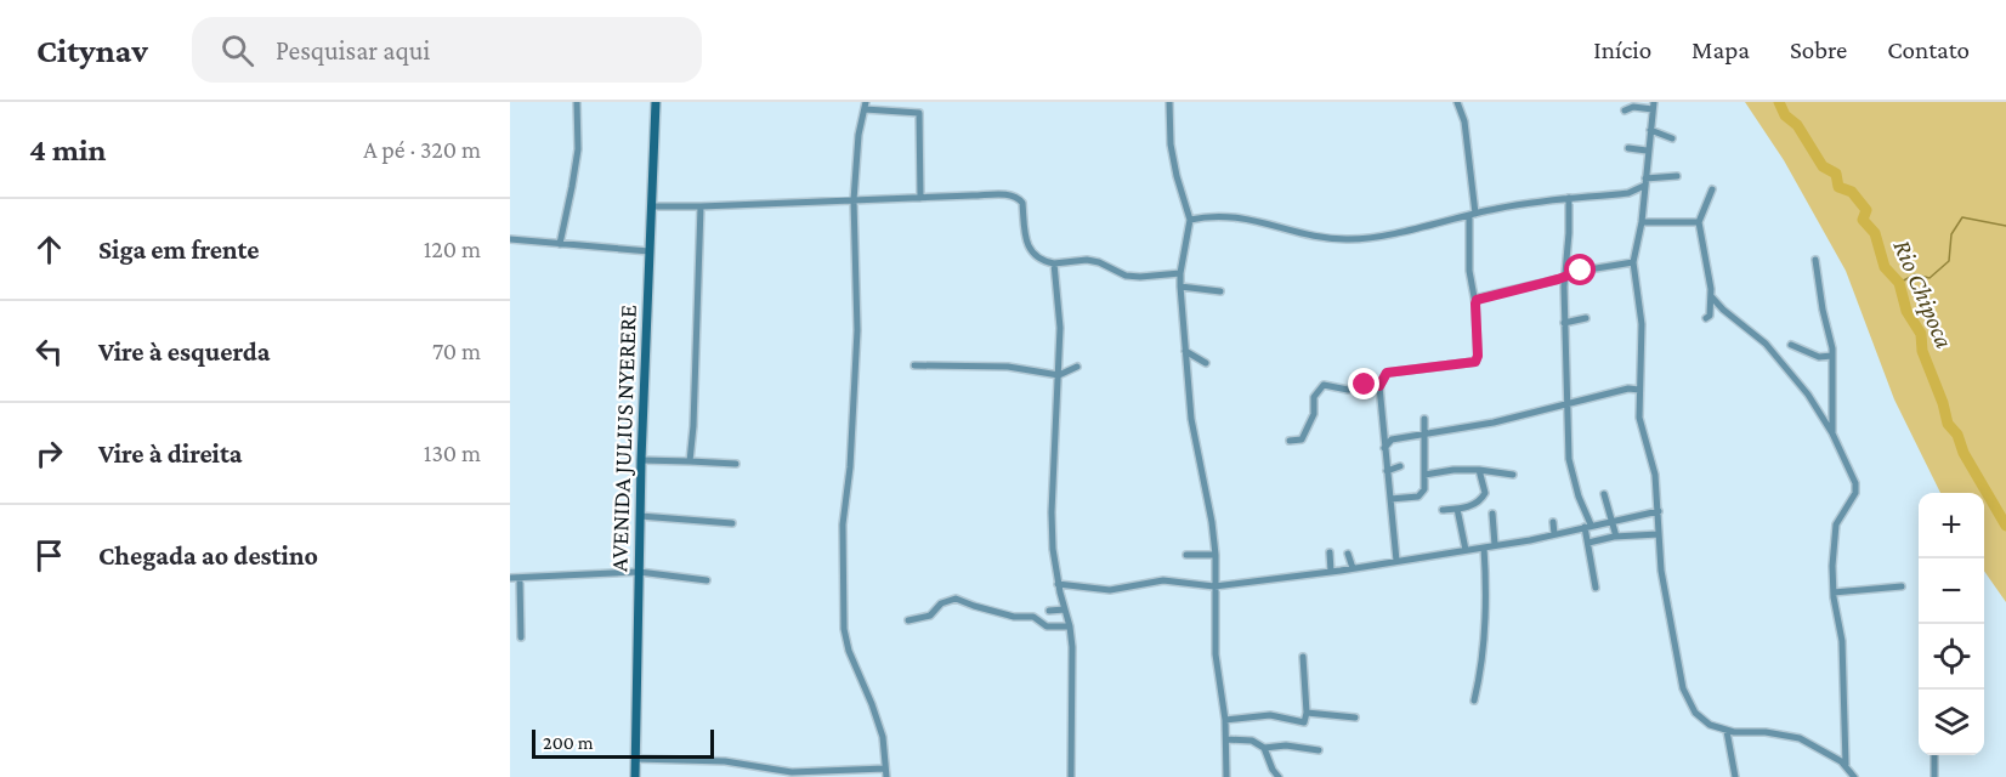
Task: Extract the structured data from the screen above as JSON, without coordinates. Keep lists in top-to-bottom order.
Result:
{
  "streets": {
    "street": ["AVENIDA JULIUS NYERERE"]
  },
  "water": ["Rio Chipoca"],
  "scale_bar": "200 m",
  "page": {
    "header": "Citynav",
    "search": "Pesquisar aqui",
    "nav": [
      "Início",
      "Mapa",
      "Sobre",
      "Contato"
    ],
    "heading": ["4 min", "A pé · 320 m"],
    "list": [
      ["Siga em frente", "120 m"],
      ["Vire à esquerda", "70 m"],
      ["Vire à direita", "130 m"],
      "Chegada ao destino"
    ],
    "map_buttons": ["+", "−"],
    "scale": "200 m"
  }
}
